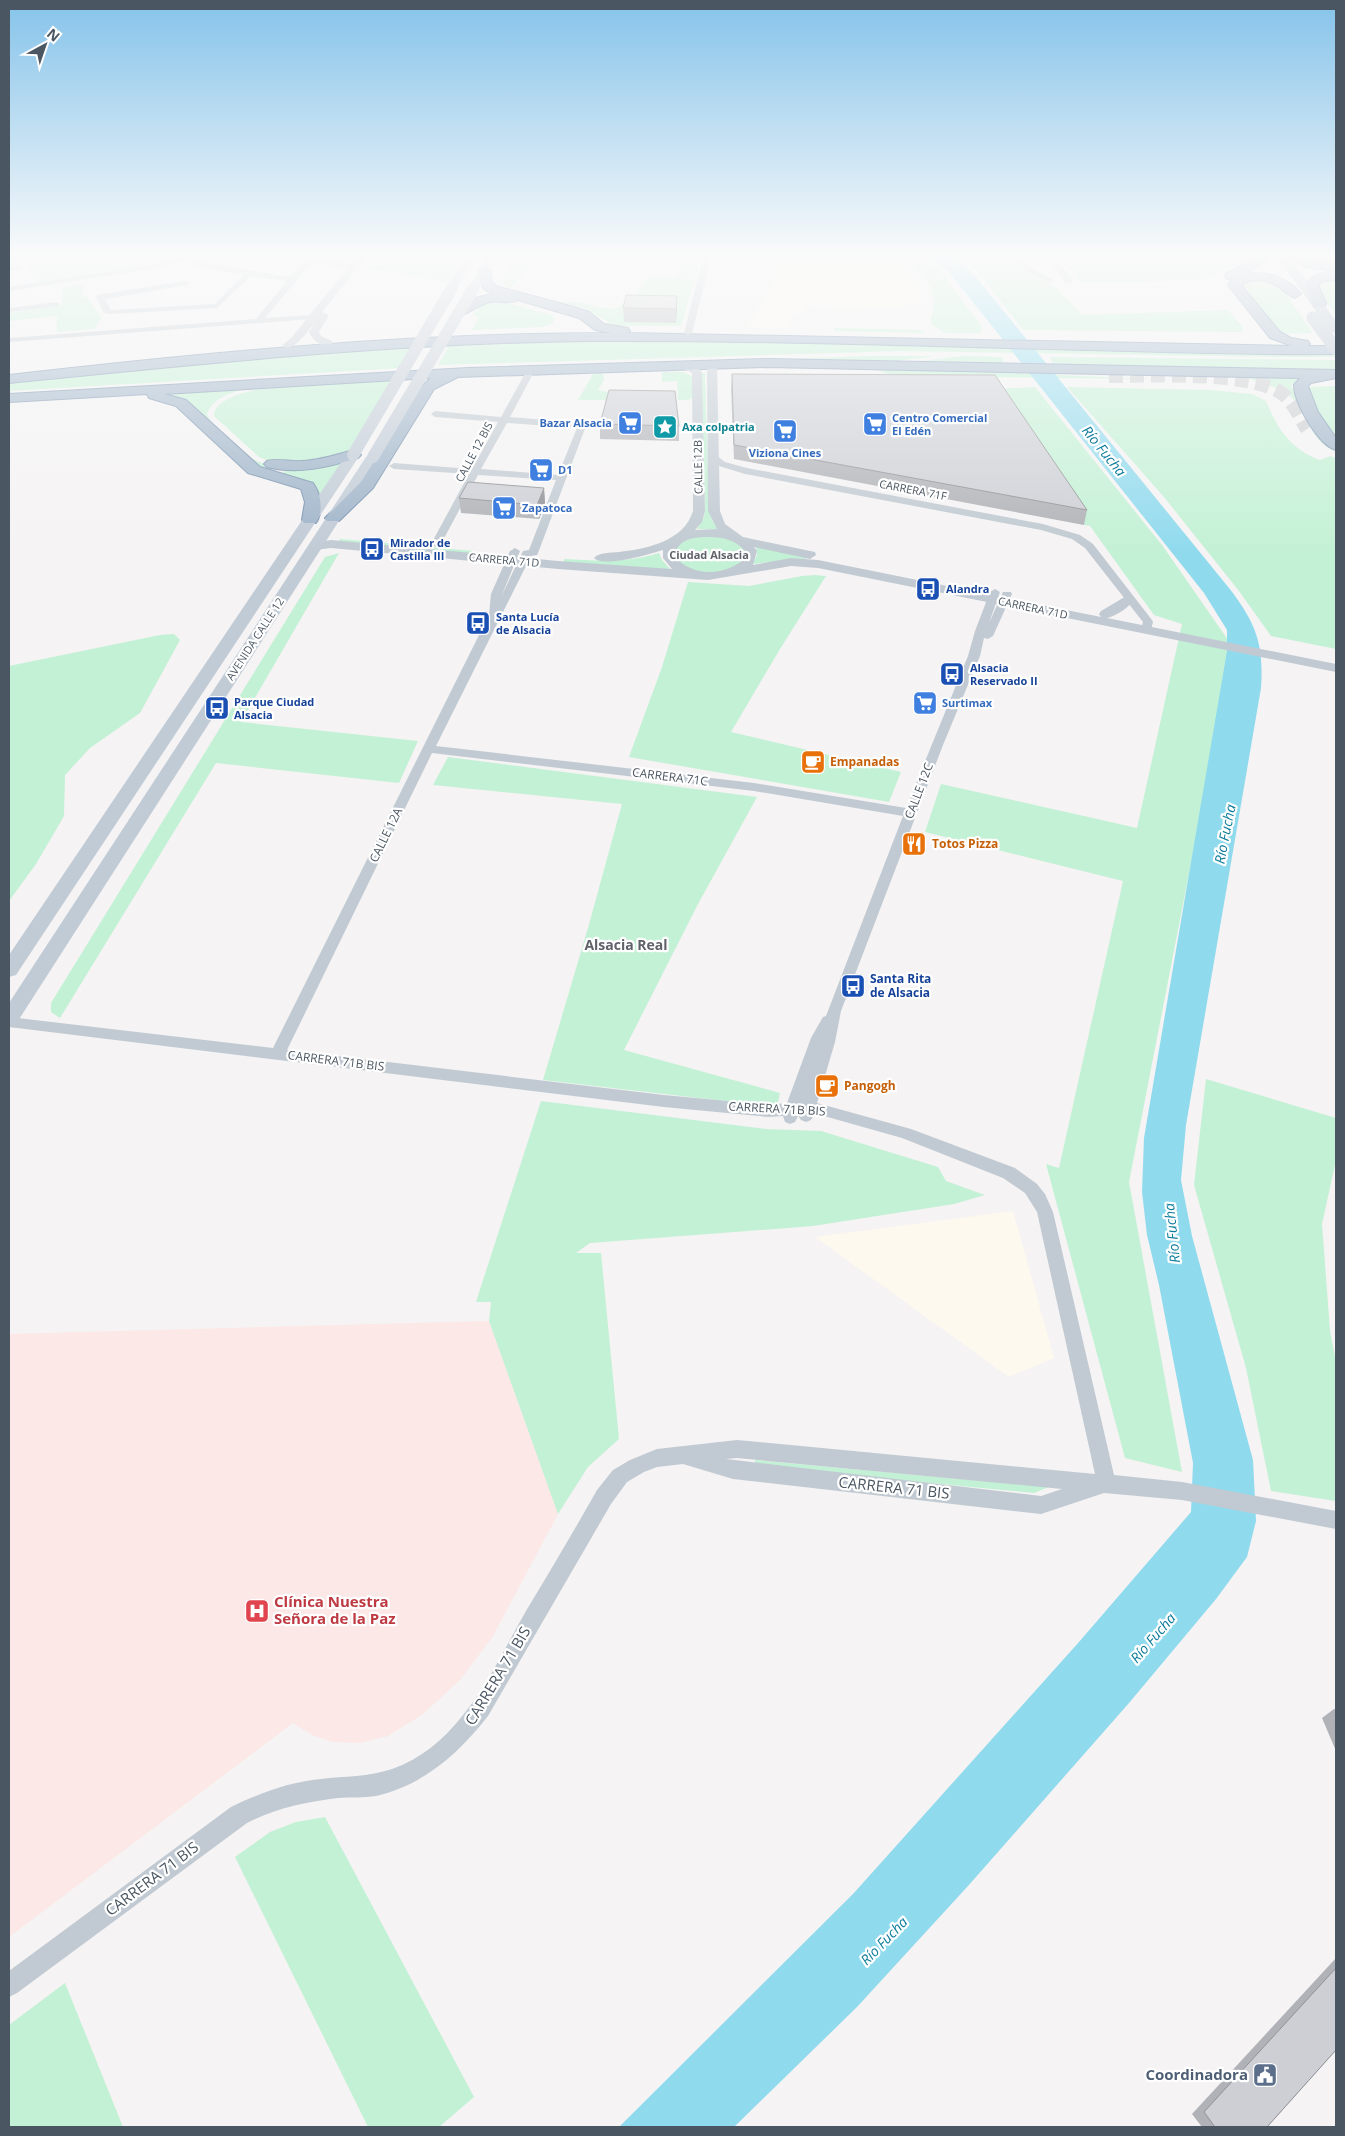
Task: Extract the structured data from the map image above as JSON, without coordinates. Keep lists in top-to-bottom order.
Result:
{
  "streets": {
    "main road": ["AVENIDA CALLE 12"],
    "street": [
      "CALLE 12 BIS",
      "CALLE 12B",
      "CARRERA 71F",
      "CARRERA 71D",
      "CARRERA 71C",
      "CALLE 12C",
      "CALLE 12A",
      "CARRERA 71B BIS",
      "CARRERA 71 BIS"
    ]
  },
  "crossings": [
    ["CALLE 12 BIS", "CARRERA 71D"],
    ["CALLE 12 BIS", "CALLE 12A"],
    ["CALLE 12B", "CARRERA 71F"],
    ["CALLE 12B", "CARRERA 71D"],
    ["CARRERA 71D", "AVENIDA CALLE 12"],
    ["CARRERA 71D", "CALLE 12C"],
    ["CARRERA 71D", "CALLE 12A"],
    ["AVENIDA CALLE 12", "CARRERA 71B BIS"],
    ["CARRERA 71C", "CALLE 12C"],
    ["CARRERA 71C", "CALLE 12A"],
    ["CALLE 12C", "CARRERA 71B BIS"],
    ["CALLE 12A", "CARRERA 71B BIS"],
    ["CARRERA 71B BIS", "CARRERA 71 BIS"]
  ],
  "districts": ["Ciudad Alsacia", "Alsacia Real"],
  "water": ["Río Fucha"],
  "places": {
    "supermarket": [
      "Bazar Alsacia",
      "Centro Comercial El Edén",
      "Viziona Cines",
      "D1",
      "Zapatoca",
      "Surtimax"
    ],
    "place": ["Axa colpatria"],
    "bus stop": [
      "Mirador de Castilla III",
      "Alandra",
      "Santa Lucía de Alsacia",
      "Alsacia Reservado II",
      "Parque Ciudad Alsacia",
      "Santa Rita de Alsacia"
    ],
    "cafe": ["Empanadas", "Pangogh"],
    "restaurant": ["Totos Pizza"],
    "hospital": ["Clínica Nuestra Señora de la Paz"],
    "public building": ["Coordinadora"]
  },
  "north": "top right"
}
